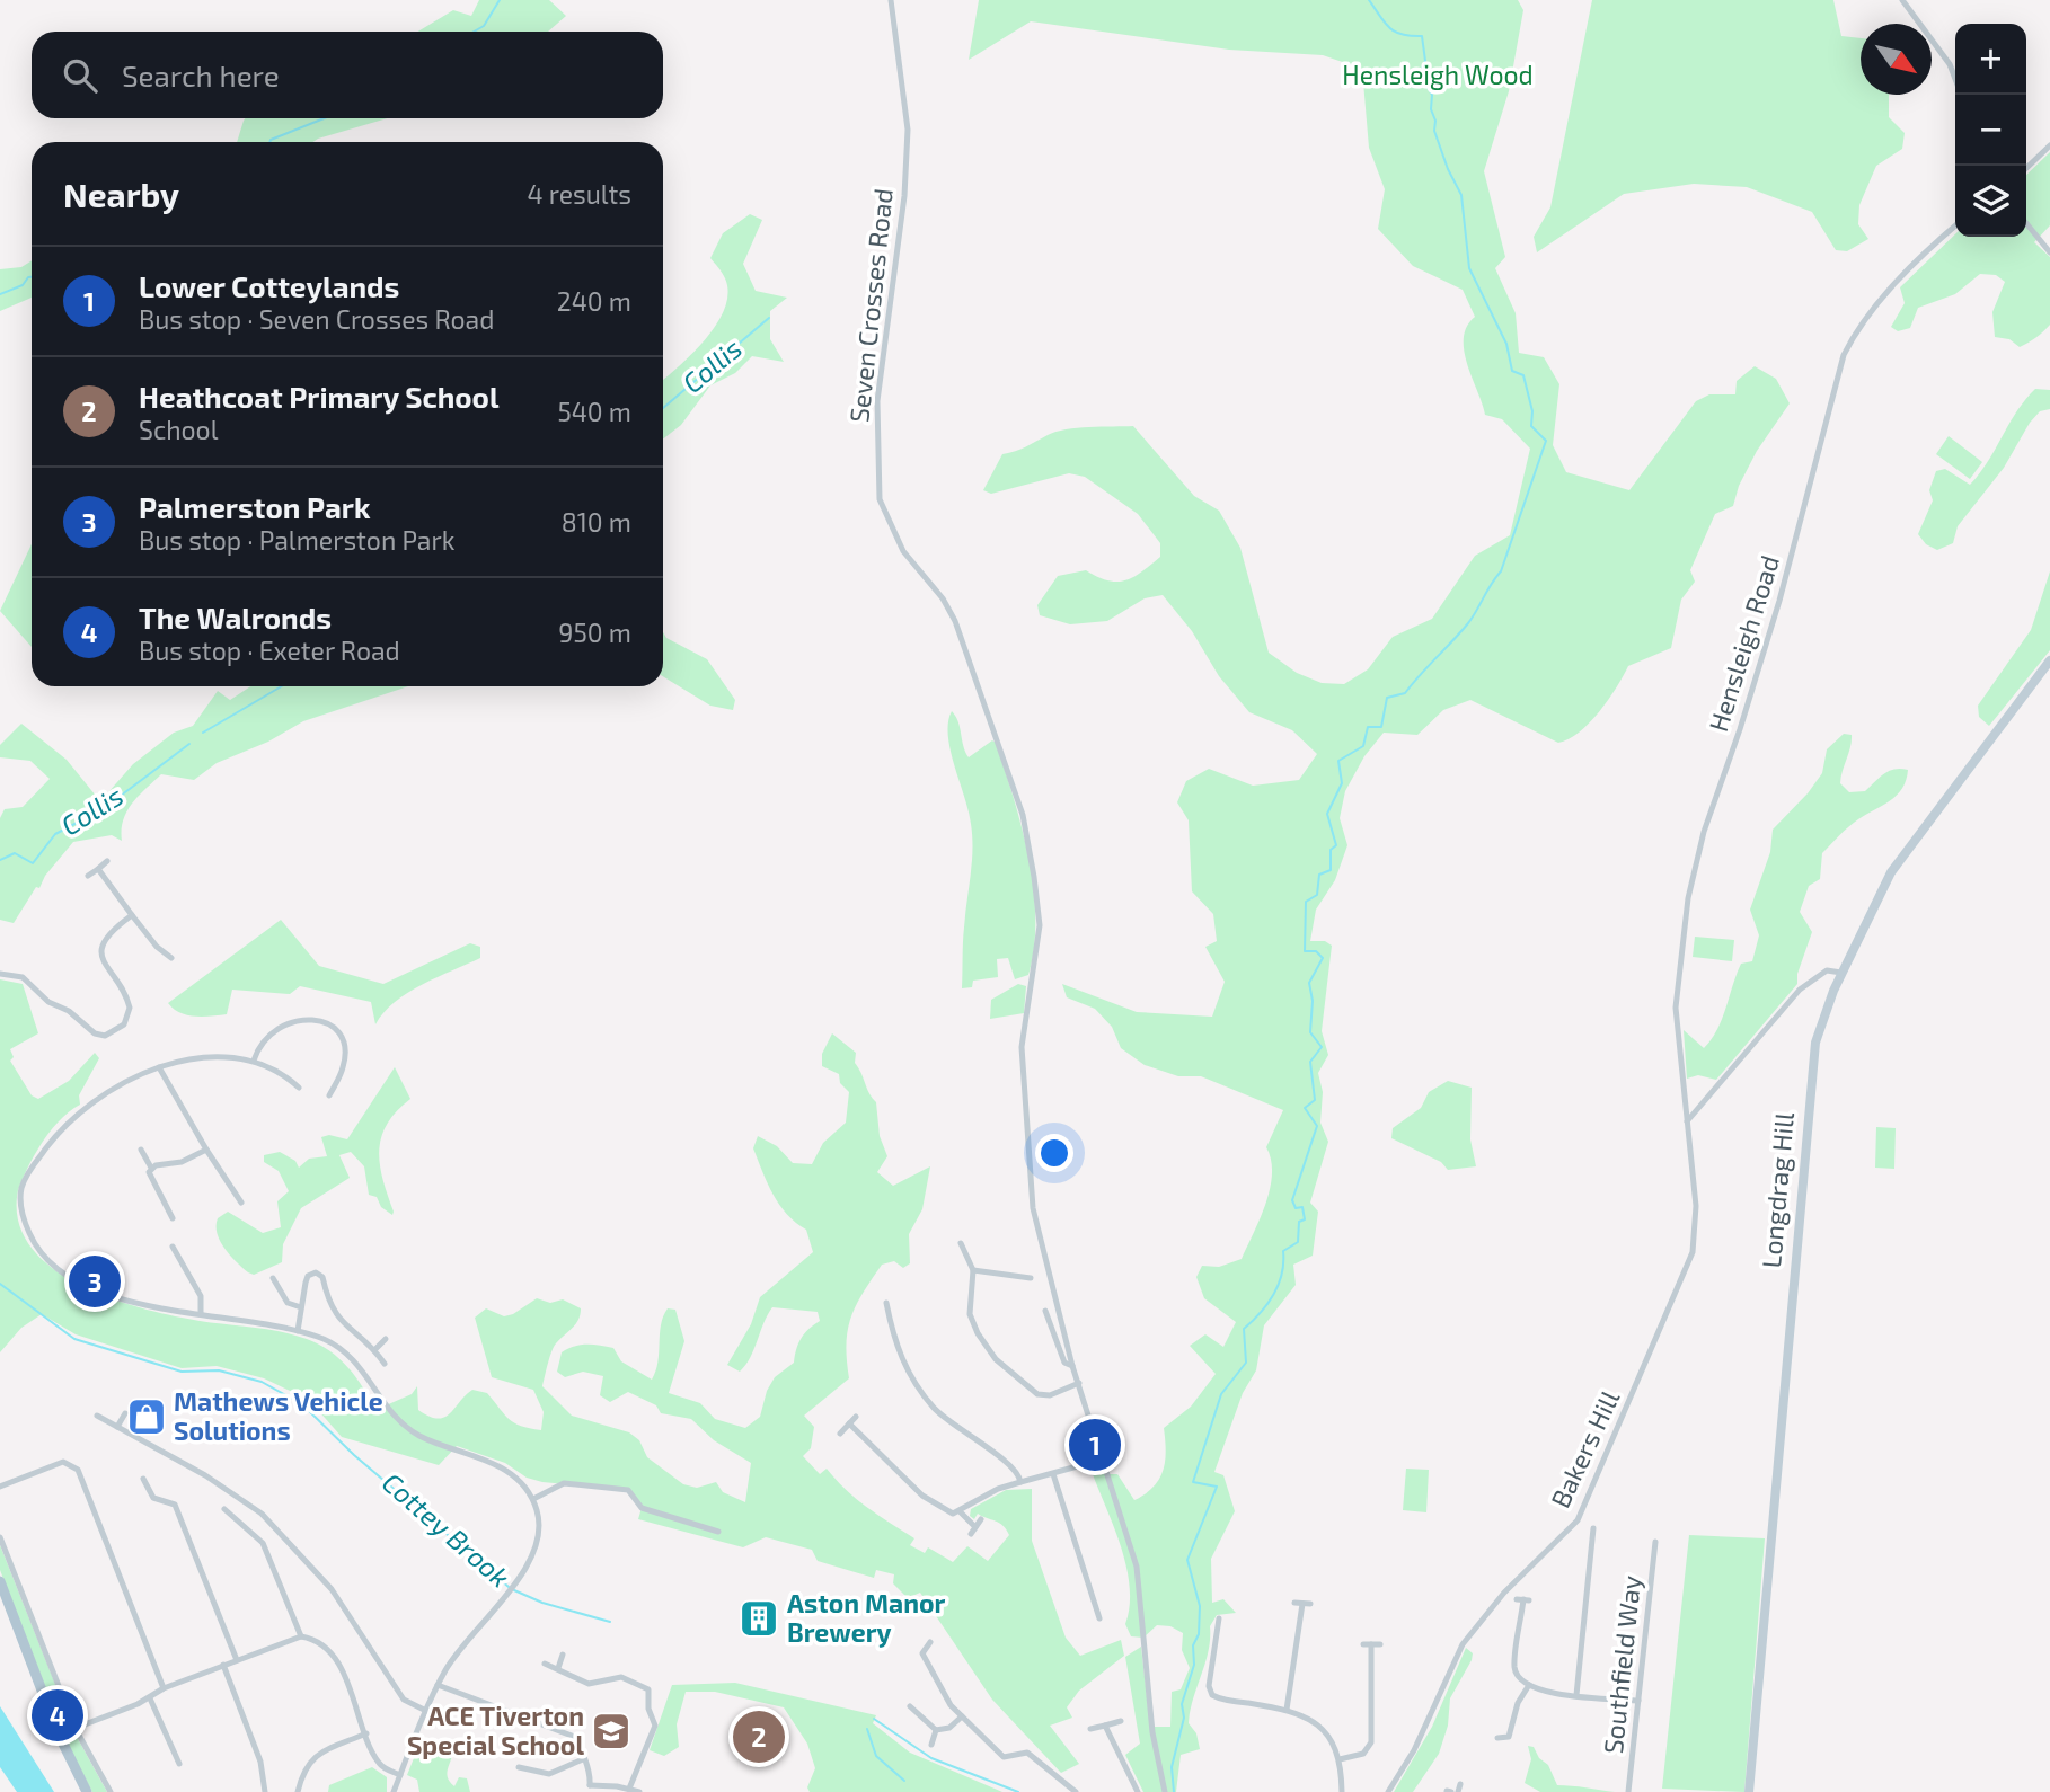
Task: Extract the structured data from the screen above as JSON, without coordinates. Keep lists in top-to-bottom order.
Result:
{
  "streets": {
    "main road": ["Longdrag Hill"],
    "street": [
      "Seven Crosses Road",
      "Hensleigh Road",
      "Bakers Hill",
      "Southfield Way"
    ]
  },
  "crossings": [
    ["Hensleigh Road", "Bakers Hill"]
  ],
  "water": ["Collis", "Cottey Brook"],
  "parks": ["Hensleigh Wood"],
  "places": {
    "shop": ["Mathews Vehicle Solutions"],
    "building": ["Aston Manor Brewery"],
    "school or university": ["ACE Tiverton Special School"]
  },
  "north": "bottom right",
  "page": {
    "map_buttons": ["+", "−"],
    "search": "Search here",
    "heading": ["Nearby", "4 results"],
    "list": [
      {
        "mark": "1",
        "name": "Lower Cotteylands",
        "note": "Bus stop · Seven Crosses Road",
        "value": "240 m"
      },
      {
        "mark": "2",
        "name": "Heathcoat Primary School",
        "note": "School",
        "value": "540 m"
      },
      {
        "mark": "3",
        "name": "Palmerston Park",
        "note": "Bus stop · Palmerston Park",
        "value": "810 m"
      },
      {
        "mark": "4",
        "name": "The Walronds",
        "note": "Bus stop · Exeter Road",
        "value": "950 m"
      }
    ],
    "pins": [
      "3",
      "1",
      "4",
      "2"
    ]
  }
}
